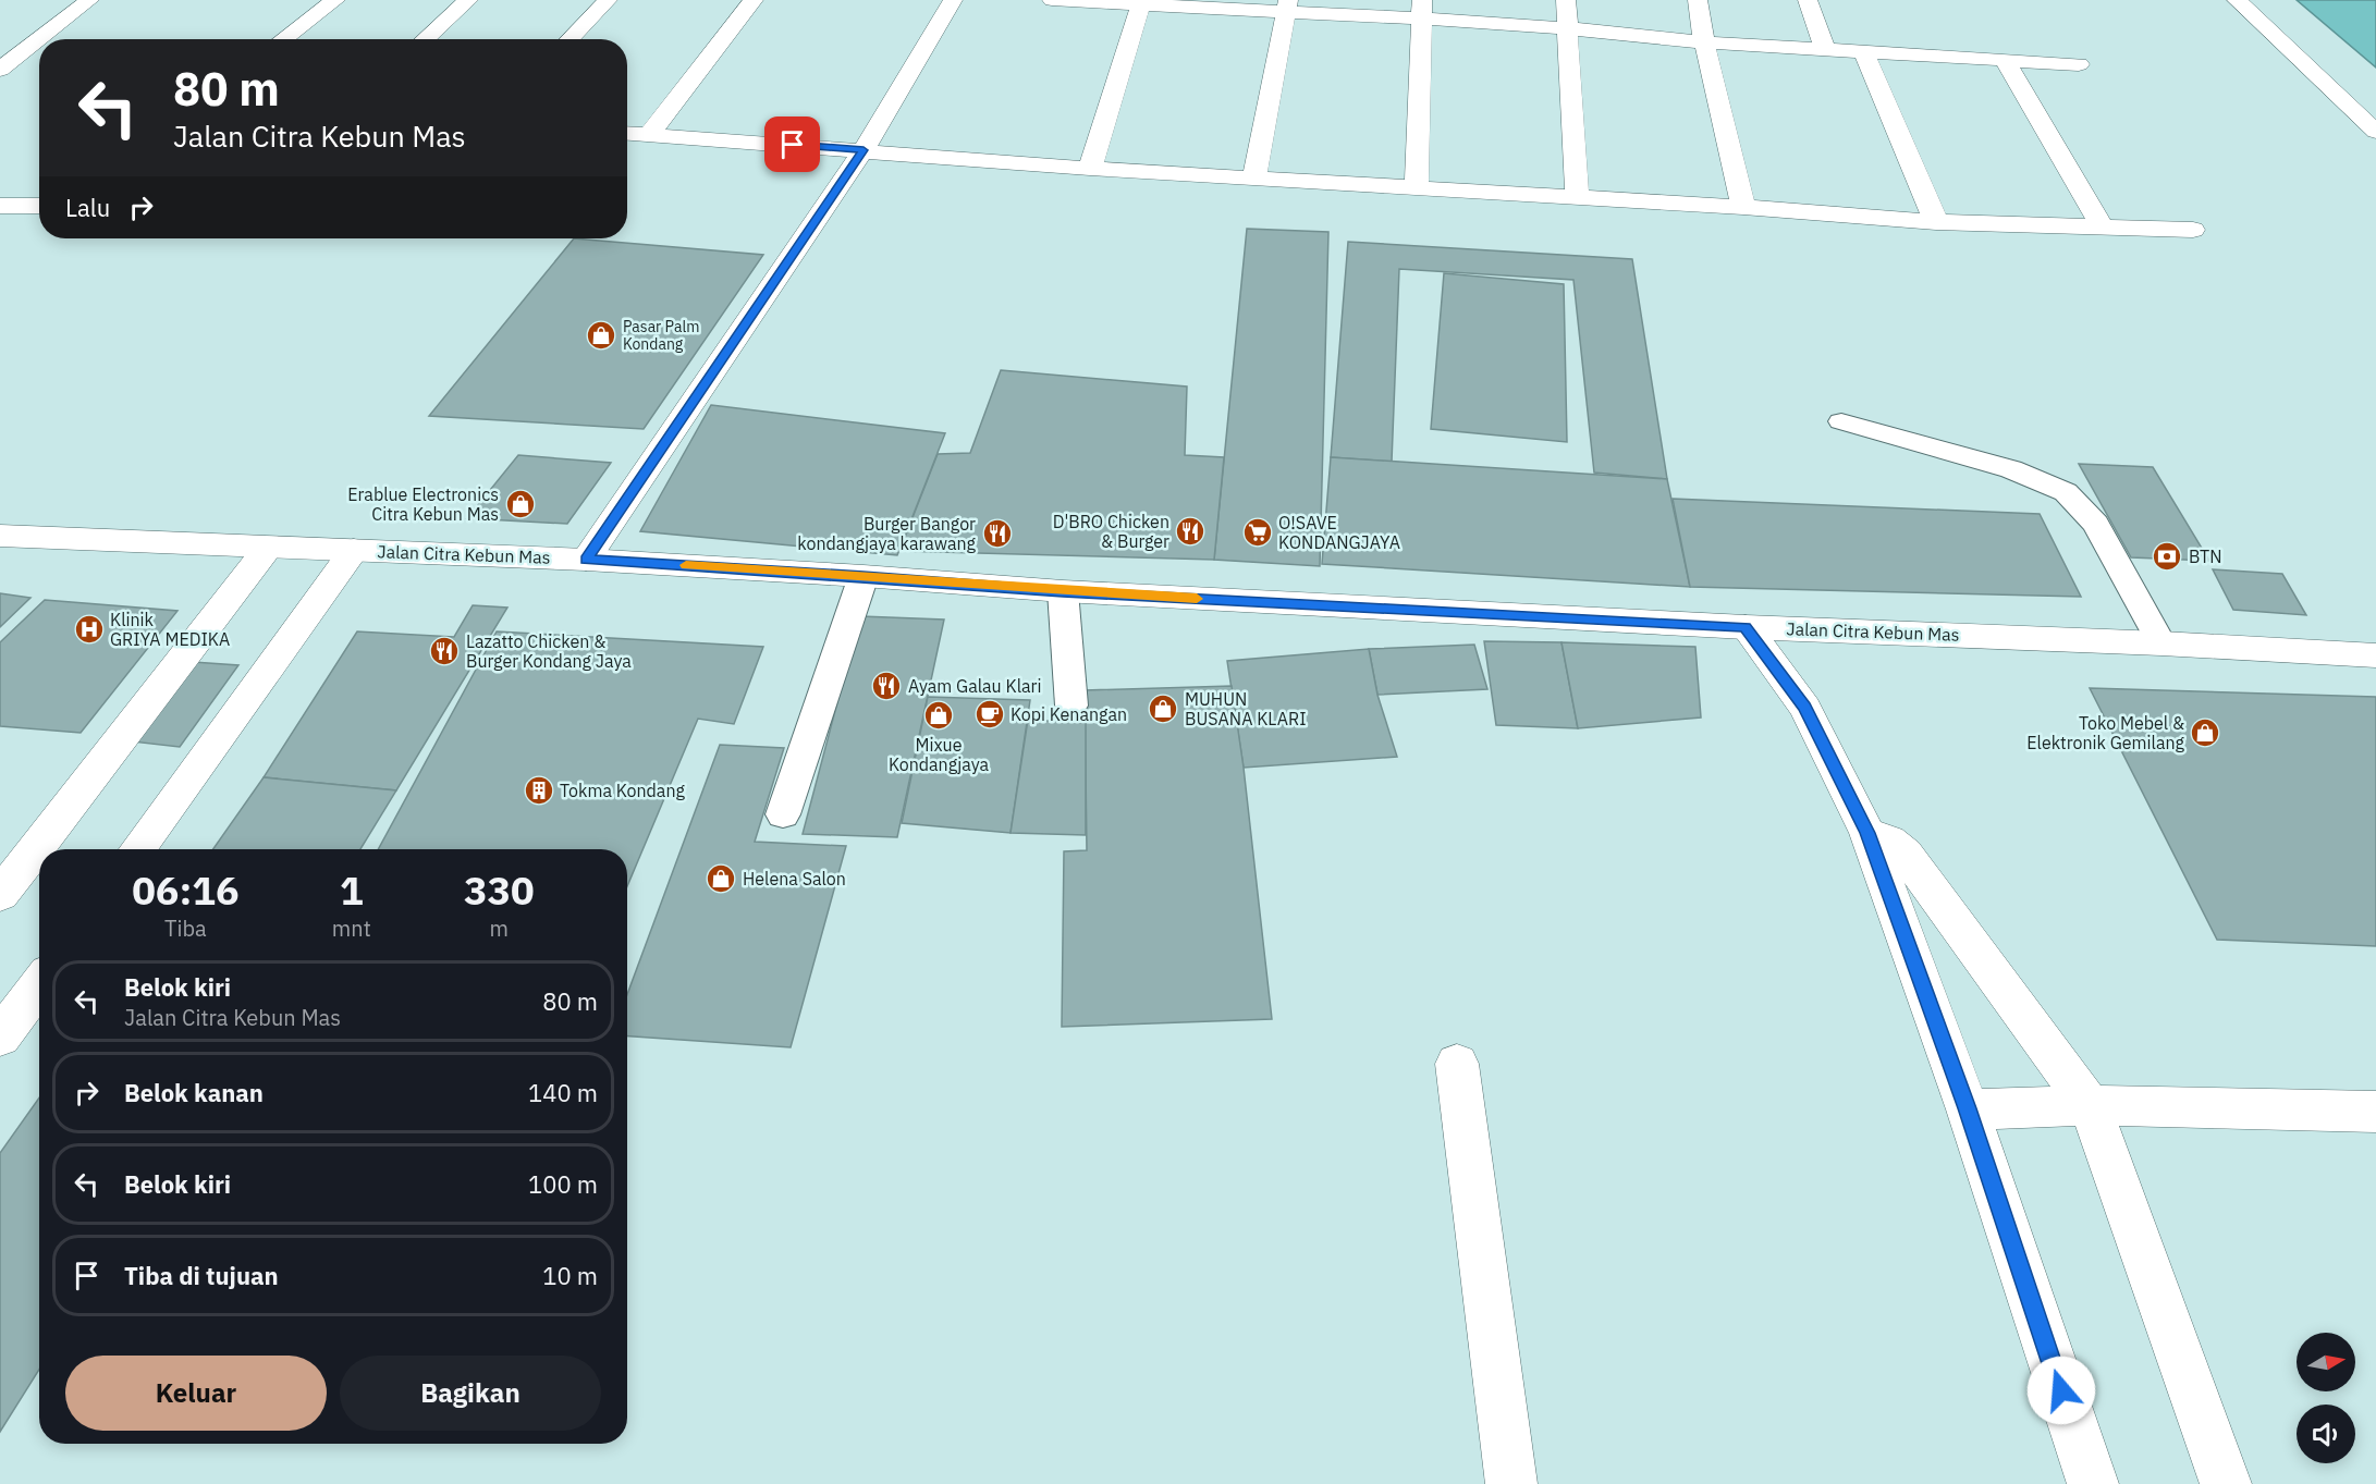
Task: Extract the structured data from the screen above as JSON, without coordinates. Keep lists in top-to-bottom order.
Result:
{
  "streets": {
    "street": ["Jalan Citra Kebun Mas"]
  },
  "places": {
    "shop": [
      "Pasar Palm Kondang",
      "Erablue Electronics Citra Kebun Mas",
      "MUHUN BUSANA KLARI",
      "Mixue Kondangjaya",
      "Toko Mebel & Elektronik Gemilang",
      "Helena Salon"
    ],
    "restaurant": [
      "D'BRO Chicken & Burger",
      "Burger Bangor kondangjaya karawang",
      "Lazatto Chicken & Burger Kondang Jaya",
      "Ayam Galau Klari"
    ],
    "supermarket": ["O!SAVE KONDANGJAYA"],
    "bank": ["BTN"],
    "hospital": ["Klinik GRIYA MEDIKA"],
    "cafe": ["Kopi Kenangan"],
    "building": ["Tokma Kondang"]
  },
  "north": "right",
  "page": {
    "turn": ["80 m", "Jalan Citra Kebun Mas"],
    "then": "Lalu",
    "eta": [
      "06:16",
      "Tiba",
      "1",
      "mnt",
      "330",
      "m"
    ],
    "list": [
      {
        "name": "Belok kiri",
        "note": "Jalan Citra Kebun Mas",
        "value": "80 m"
      },
      {
        "name": "Belok kanan",
        "value": "140 m"
      },
      {
        "name": "Belok kiri",
        "value": "100 m"
      },
      {
        "name": "Tiba di tujuan",
        "value": "10 m"
      }
    ],
    "buttons": ["Keluar", "Bagikan"]
  }
}
